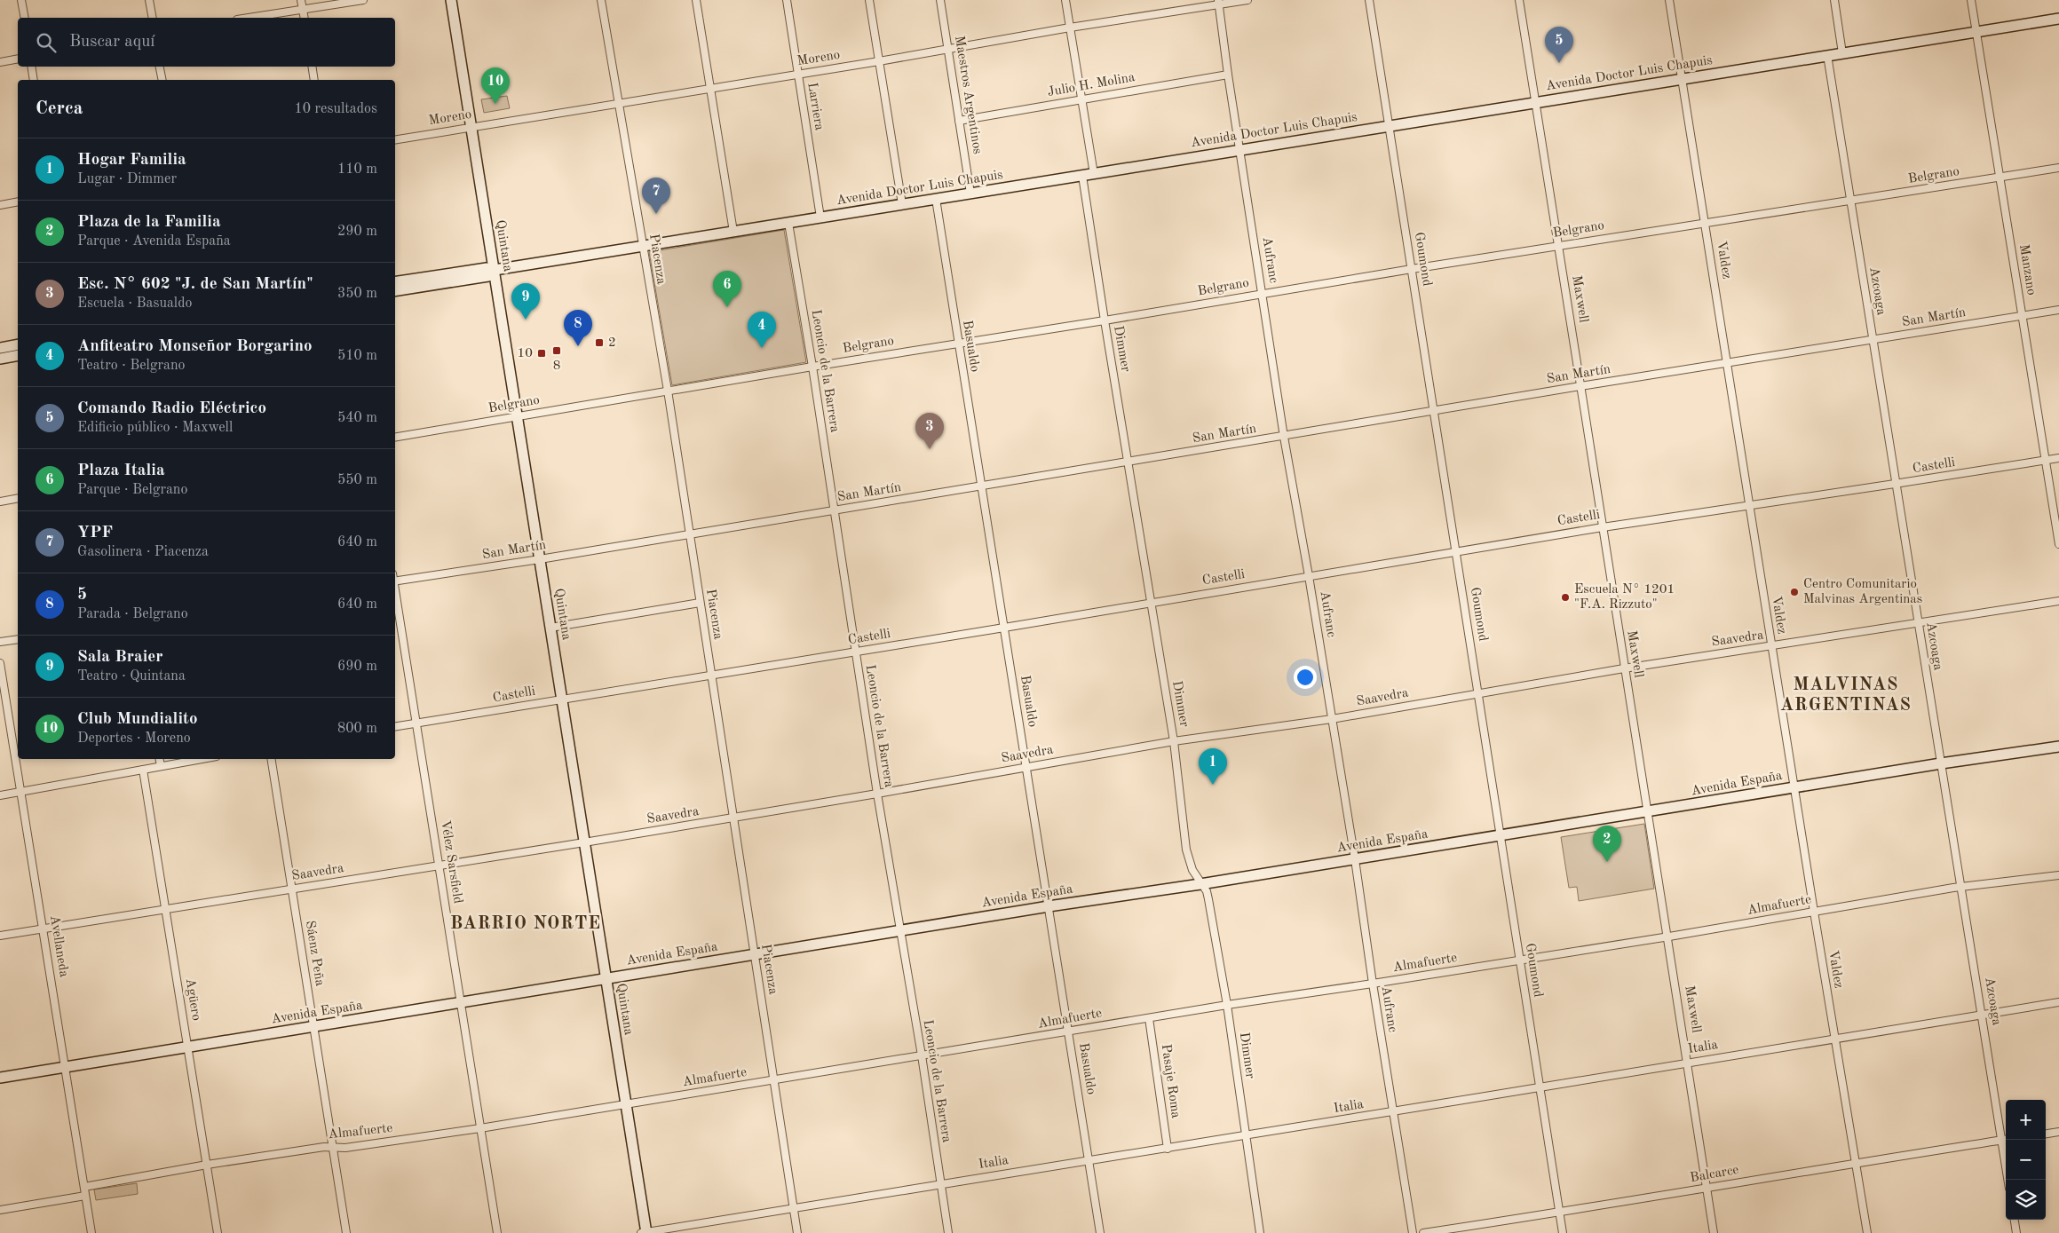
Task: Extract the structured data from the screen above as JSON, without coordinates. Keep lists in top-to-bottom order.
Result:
{
  "streets": {
    "main road": ["Avenida Doctor Luis Chapuis", "Quintana", "Avenida España"],
    "street": [
      "Moreno",
      "Julio H. Molina",
      "Maestros Argentinos",
      "Larriera",
      "Belgrano",
      "Piacenza",
      "Goumond",
      "Aufranc",
      "Valdez",
      "Manzano",
      "Azcoaga",
      "Maxwell",
      "San Martín",
      "Basualdo",
      "Dimmer",
      "Leoncio de la Barrera",
      "Castelli",
      "Saavedra",
      "Vélez Sarsfield",
      "Almafuerte",
      "Avellaneda",
      "Sáenz Peña",
      "Agüero",
      "Italia",
      "Pasaje Roma",
      "Balcarce"
    ]
  },
  "crossings": [
    ["Moreno", "Maestros Argentinos"],
    ["Moreno", "Larriera"],
    ["Moreno", "Quintana"],
    ["Moreno", "Piacenza"],
    ["Moreno", "Aufranc"],
    ["Avenida Doctor Luis Chapuis", "Maestros Argentinos"],
    ["Avenida Doctor Luis Chapuis", "Larriera"],
    ["Avenida Doctor Luis Chapuis", "Quintana"],
    ["Avenida Doctor Luis Chapuis", "Piacenza"],
    ["Avenida Doctor Luis Chapuis", "Goumond"],
    ["Avenida Doctor Luis Chapuis", "Aufranc"],
    ["Avenida Doctor Luis Chapuis", "Valdez"],
    ["Avenida Doctor Luis Chapuis", "Manzano"],
    ["Avenida Doctor Luis Chapuis", "Azcoaga"],
    ["Avenida Doctor Luis Chapuis", "Maxwell"],
    ["Avenida Doctor Luis Chapuis", "Basualdo"],
    ["Avenida Doctor Luis Chapuis", "Dimmer"],
    ["Avenida Doctor Luis Chapuis", "Leoncio de la Barrera"],
    ["Julio H. Molina", "Maestros Argentinos"],
    ["Julio H. Molina", "Aufranc"],
    ["Belgrano", "Quintana"],
    ["Belgrano", "Piacenza"],
    ["Belgrano", "Goumond"],
    ["Belgrano", "Aufranc"],
    ["Belgrano", "Valdez"],
    ["Belgrano", "Manzano"],
    ["Belgrano", "Azcoaga"],
    ["Belgrano", "Maxwell"],
    ["Belgrano", "Basualdo"],
    ["Belgrano", "Dimmer"],
    ["Belgrano", "Leoncio de la Barrera"],
    ["Quintana", "San Martín"],
    ["Quintana", "Castelli"],
    ["Quintana", "Saavedra"],
    ["Quintana", "Avenida España"],
    ["Quintana", "Almafuerte"],
    ["Quintana", "Italia"],
    ["Piacenza", "San Martín"],
    ["Piacenza", "Castelli"],
    ["Piacenza", "Saavedra"],
    ["Piacenza", "Avenida España"],
    ["Piacenza", "Almafuerte"],
    ["Piacenza", "Italia"],
    ["Goumond", "San Martín"],
    ["Goumond", "Castelli"],
    ["Goumond", "Saavedra"],
    ["Goumond", "Avenida España"],
    ["Goumond", "Almafuerte"],
    ["Goumond", "Italia"],
    ["Goumond", "Balcarce"],
    ["Aufranc", "San Martín"],
    ["Aufranc", "Castelli"],
    ["Aufranc", "Saavedra"],
    ["Aufranc", "Avenida España"],
    ["Aufranc", "Almafuerte"],
    ["Aufranc", "Italia"],
    ["Valdez", "San Martín"],
    ["Valdez", "Castelli"],
    ["Valdez", "Saavedra"],
    ["Valdez", "Avenida España"],
    ["Valdez", "Almafuerte"],
    ["Valdez", "Italia"],
    ["Valdez", "Balcarce"],
    ["Manzano", "San Martín"],
    ["Manzano", "Castelli"],
    ["Azcoaga", "San Martín"],
    ["Azcoaga", "Castelli"],
    ["Azcoaga", "Saavedra"],
    ["Azcoaga", "Avenida España"],
    ["Azcoaga", "Almafuerte"],
    ["Azcoaga", "Italia"],
    ["Azcoaga", "Balcarce"],
    ["Maxwell", "San Martín"],
    ["Maxwell", "Castelli"],
    ["Maxwell", "Saavedra"],
    ["Maxwell", "Avenida España"],
    ["Maxwell", "Almafuerte"],
    ["Maxwell", "Italia"],
    ["Maxwell", "Balcarce"],
    ["San Martín", "Basualdo"],
    ["San Martín", "Dimmer"],
    ["San Martín", "Leoncio de la Barrera"],
    ["Basualdo", "Castelli"],
    ["Basualdo", "Saavedra"],
    ["Basualdo", "Avenida España"],
    ["Basualdo", "Almafuerte"],
    ["Basualdo", "Italia"],
    ["Dimmer", "Castelli"],
    ["Dimmer", "Saavedra"],
    ["Dimmer", "Avenida España"],
    ["Dimmer", "Almafuerte"],
    ["Dimmer", "Italia"],
    ["Leoncio de la Barrera", "Castelli"],
    ["Leoncio de la Barrera", "Saavedra"],
    ["Leoncio de la Barrera", "Avenida España"],
    ["Leoncio de la Barrera", "Almafuerte"],
    ["Leoncio de la Barrera", "Italia"],
    ["Castelli", "Vélez Sarsfield"],
    ["Saavedra", "Vélez Sarsfield"],
    ["Saavedra", "Avellaneda"],
    ["Saavedra", "Sáenz Peña"],
    ["Saavedra", "Agüero"],
    ["Avenida España", "Vélez Sarsfield"],
    ["Avenida España", "Avellaneda"],
    ["Avenida España", "Sáenz Peña"],
    ["Avenida España", "Agüero"],
    ["Vélez Sarsfield", "Almafuerte"],
    ["Almafuerte", "Avellaneda"],
    ["Almafuerte", "Sáenz Peña"],
    ["Almafuerte", "Agüero"],
    ["Almafuerte", "Pasaje Roma"],
    ["Italia", "Pasaje Roma"]
  ],
  "districts": ["MALVINAS ARGENTINAS", "BARRIO NORTE"],
  "places": {
    "transit": ["2", "8", "10"],
    "other": ["Centro Comunitario Malvinas Argentinas", "Escuela N° 1201 \"F.A. Rizzuto\""]
  },
  "page": {
    "search": "Buscar aquí",
    "pins": [
      "5",
      "10",
      "7",
      "6",
      "9",
      "8",
      "4",
      "3",
      "1",
      "2"
    ],
    "heading": ["Cerca", "10 resultados"],
    "list": [
      {
        "mark": "1",
        "name": "Hogar Familia",
        "note": "Lugar · Dimmer",
        "value": "110 m"
      },
      {
        "mark": "2",
        "name": "Plaza de la Familia",
        "note": "Parque · Avenida España",
        "value": "290 m"
      },
      {
        "mark": "3",
        "name": "Esc. N° 602 \"J. de San Martín\"",
        "note": "Escuela · Basualdo",
        "value": "350 m"
      },
      {
        "mark": "4",
        "name": "Anfiteatro Monseñor Borgarino",
        "note": "Teatro · Belgrano",
        "value": "510 m"
      },
      {
        "mark": "5",
        "name": "Comando Radio Eléctrico",
        "note": "Edificio público · Maxwell",
        "value": "540 m"
      },
      {
        "mark": "6",
        "name": "Plaza Italia",
        "note": "Parque · Belgrano",
        "value": "550 m"
      },
      {
        "mark": "7",
        "name": "YPF",
        "note": "Gasolinera · Piacenza",
        "value": "640 m"
      },
      {
        "mark": "8",
        "name": "5",
        "note": "Parada · Belgrano",
        "value": "640 m"
      },
      {
        "mark": "9",
        "name": "Sala Braier",
        "note": "Teatro · Quintana",
        "value": "690 m"
      },
      {
        "mark": "10",
        "name": "Club Mundialito",
        "note": "Deportes · Moreno",
        "value": "800 m"
      }
    ],
    "map_buttons": ["+", "−"]
  }
}
